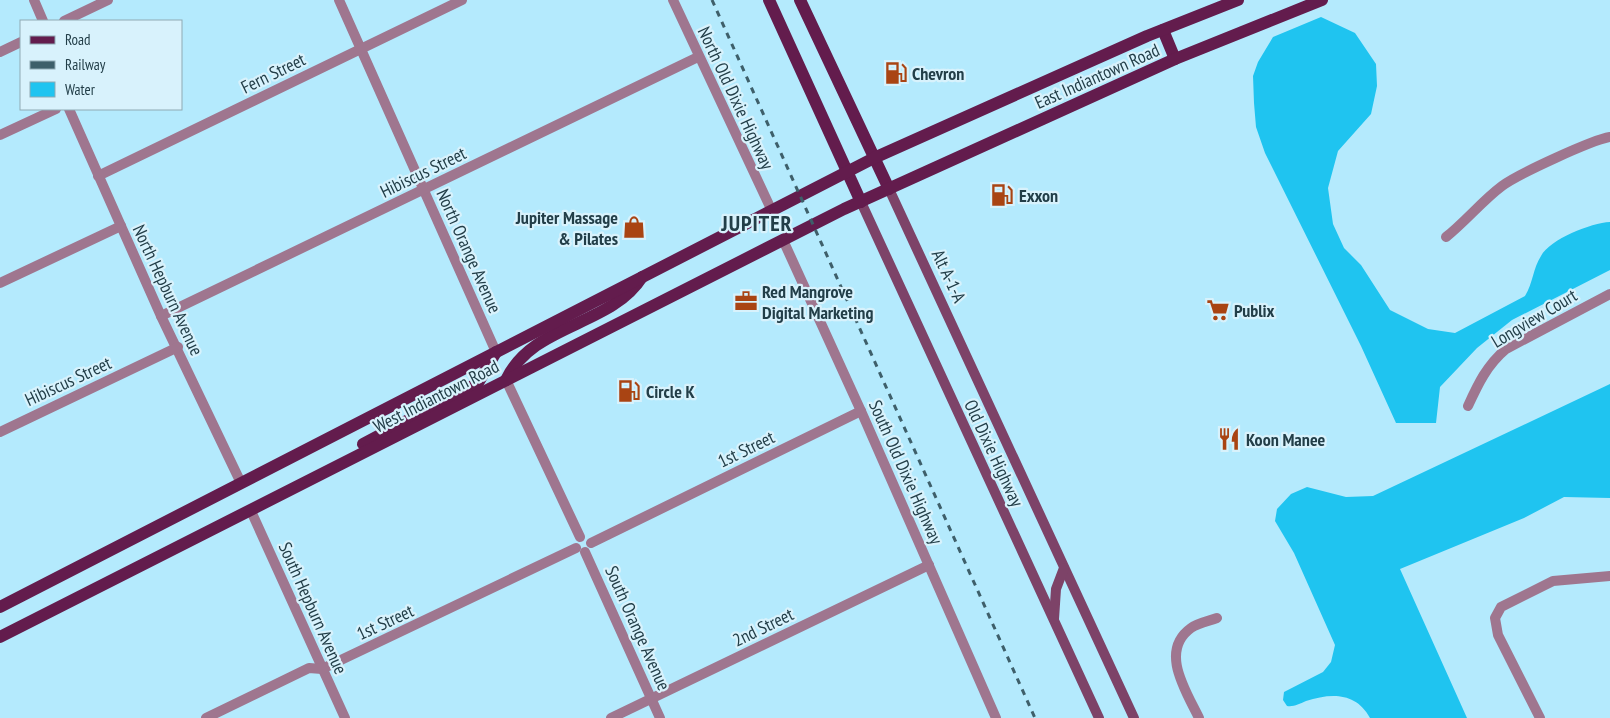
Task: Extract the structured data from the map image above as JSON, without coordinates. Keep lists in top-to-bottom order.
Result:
{
  "streets": {
    "main road": [
      "East Indiantown Road",
      "Alt A-1-A",
      "West Indiantown Road",
      "Old Dixie Highway"
    ],
    "street": [
      "Fern Street",
      "North Old Dixie Highway",
      "Hibiscus Street",
      "North Orange Avenue",
      "North Hepburn Avenue",
      "Longview Court",
      "1st Street",
      "South Old Dixie Highway",
      "South Hepburn Avenue",
      "2nd Street",
      "South Orange Avenue"
    ]
  },
  "crossings": [
    ["Fern Street", "North Orange Avenue"],
    ["Fern Street", "North Hepburn Avenue"],
    ["East Indiantown Road", "Alt A-1-A"],
    ["East Indiantown Road", "West Indiantown Road"],
    ["North Old Dixie Highway", "Hibiscus Street"],
    ["North Old Dixie Highway", "West Indiantown Road"],
    ["Hibiscus Street", "North Orange Avenue"],
    ["Hibiscus Street", "North Hepburn Avenue"],
    ["North Orange Avenue", "West Indiantown Road"],
    ["Alt A-1-A", "West Indiantown Road"],
    ["North Hepburn Avenue", "West Indiantown Road"],
    ["West Indiantown Road", "Old Dixie Highway"],
    ["West Indiantown Road", "South Old Dixie Highway"],
    ["West Indiantown Road", "South Hepburn Avenue"],
    ["1st Street", "South Old Dixie Highway"],
    ["1st Street", "South Hepburn Avenue"],
    ["1st Street", "South Orange Avenue"],
    ["South Old Dixie Highway", "2nd Street"],
    ["2nd Street", "South Orange Avenue"]
  ],
  "districts": ["JUPITER"],
  "places": {
    "fuel station": ["Chevron", "Exxon", "Circle K"],
    "shop": ["Jupiter Massage & Pilates"],
    "office": ["Red Mangrove Digital Marketing"],
    "supermarket": ["Publix"],
    "restaurant": ["Koon Manee"]
  },
  "legend": ["Road", "Railway", "Water"]
}
